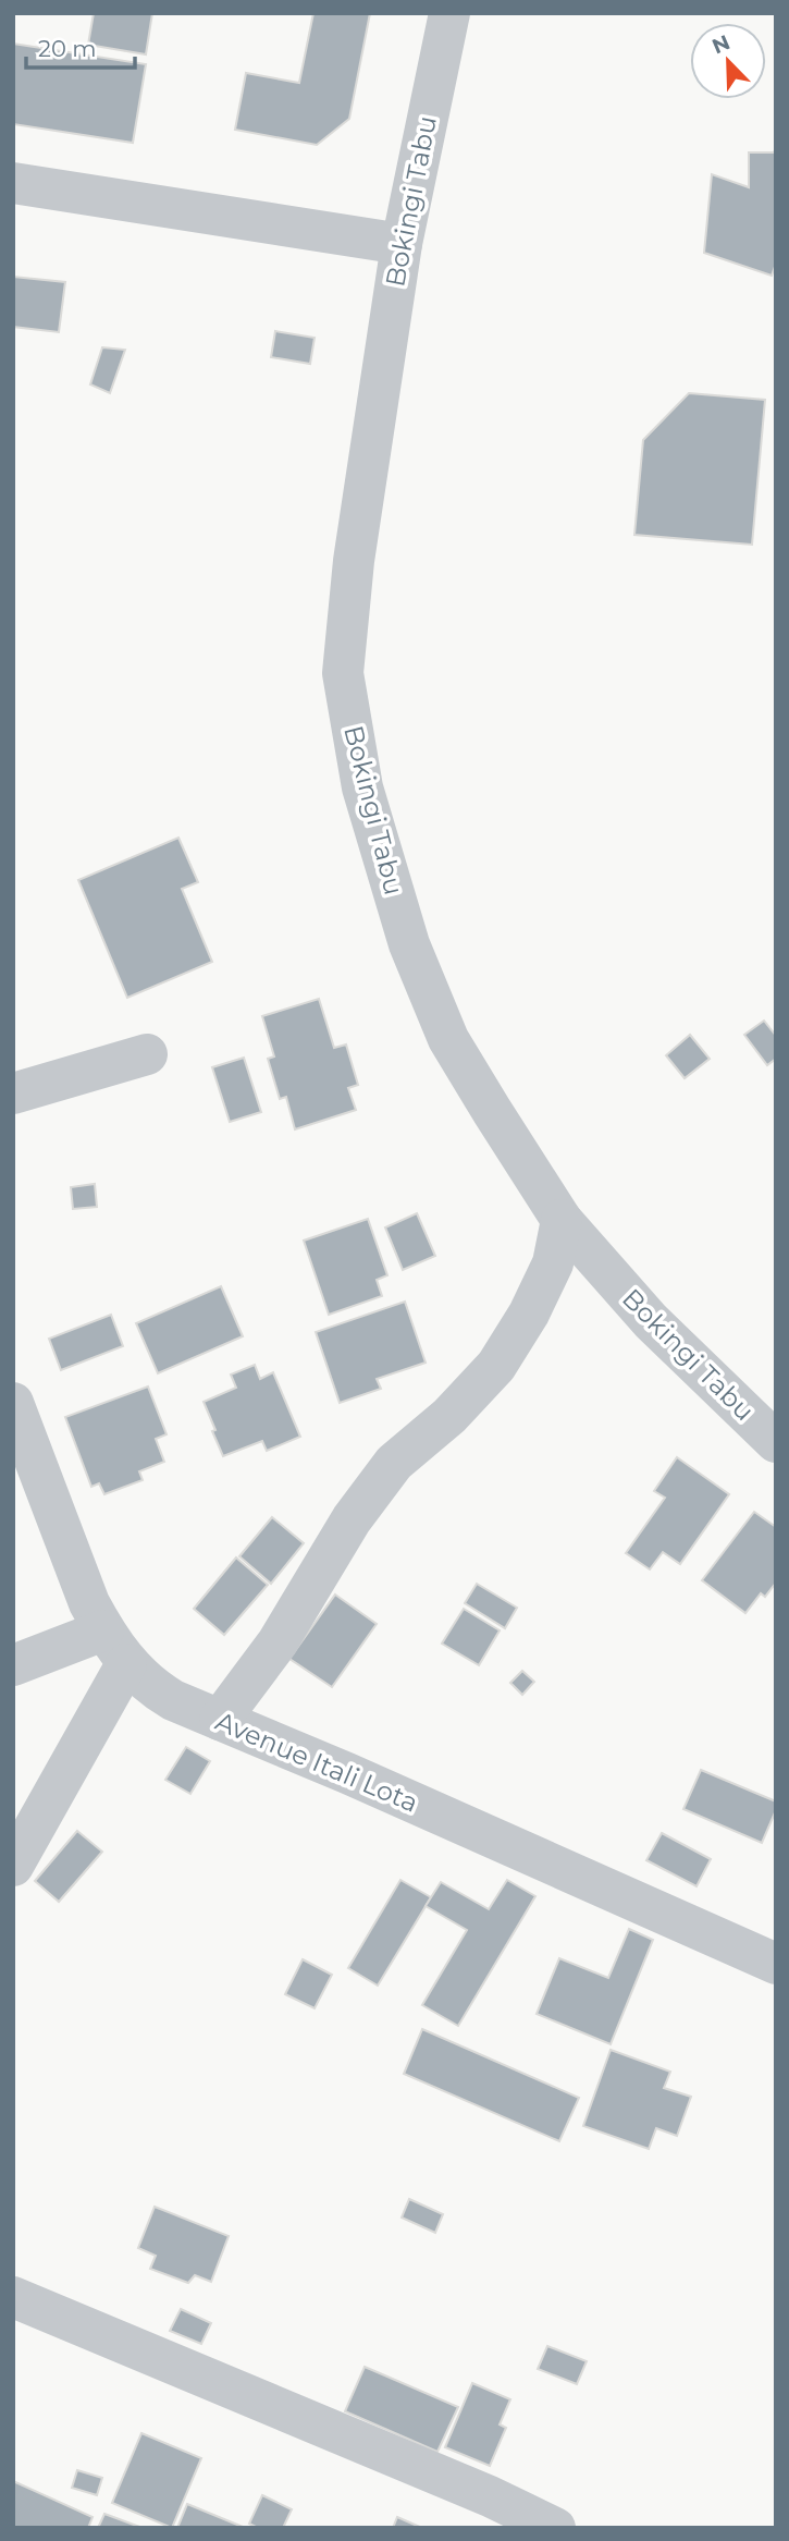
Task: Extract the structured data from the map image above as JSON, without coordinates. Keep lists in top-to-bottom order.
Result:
{
  "streets": {
    "street": ["Bokingi Tabu", "Avenue Itali Lota"]
  },
  "scale_bar": "20 m",
  "north": "top left"
}
